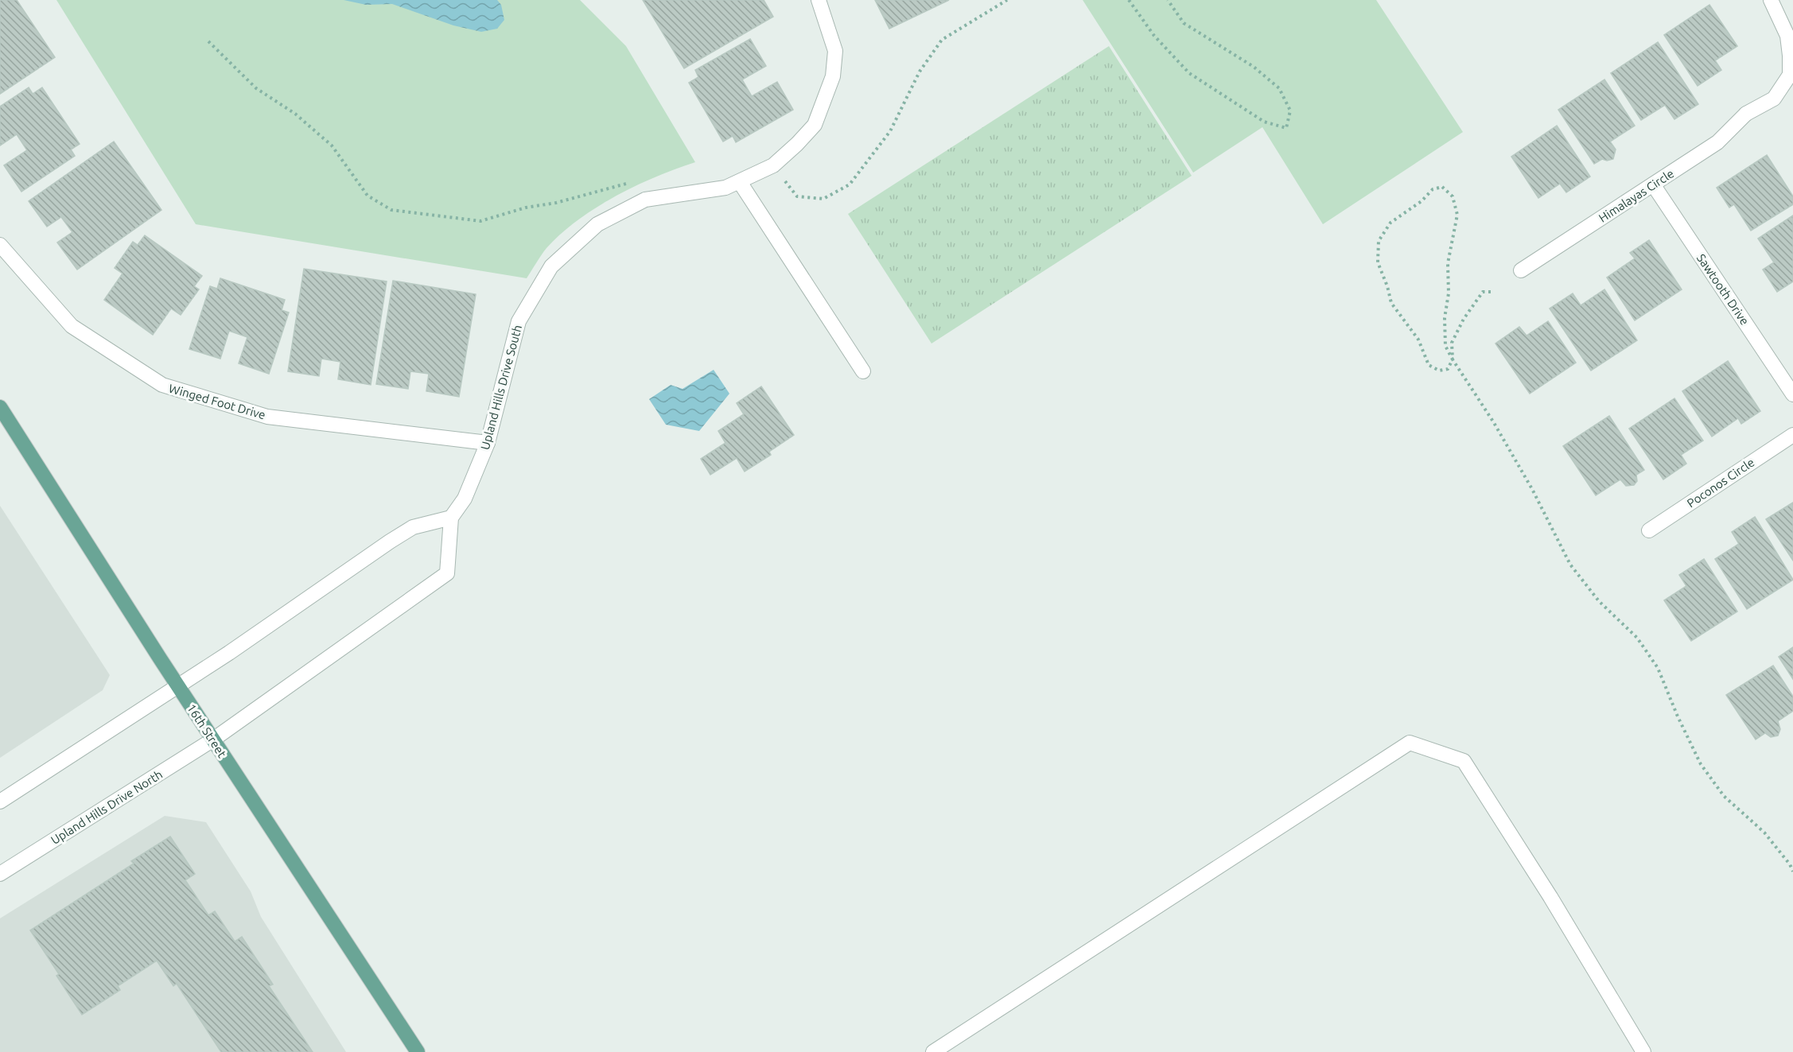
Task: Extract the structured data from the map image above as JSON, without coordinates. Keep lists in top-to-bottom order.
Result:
{
  "streets": {
    "main road": ["16th Street"],
    "street": [
      "Himalayas Circle",
      "Sawtooth Drive",
      "Upland Hills Drive South",
      "Winged Foot Drive",
      "Poconos Circle",
      "Upland Hills Drive North"
    ]
  },
  "crossings": [
    ["Himalayas Circle", "Sawtooth Drive"],
    ["Upland Hills Drive South", "Winged Foot Drive"],
    ["16th Street", "Upland Hills Drive North"]
  ]
}
